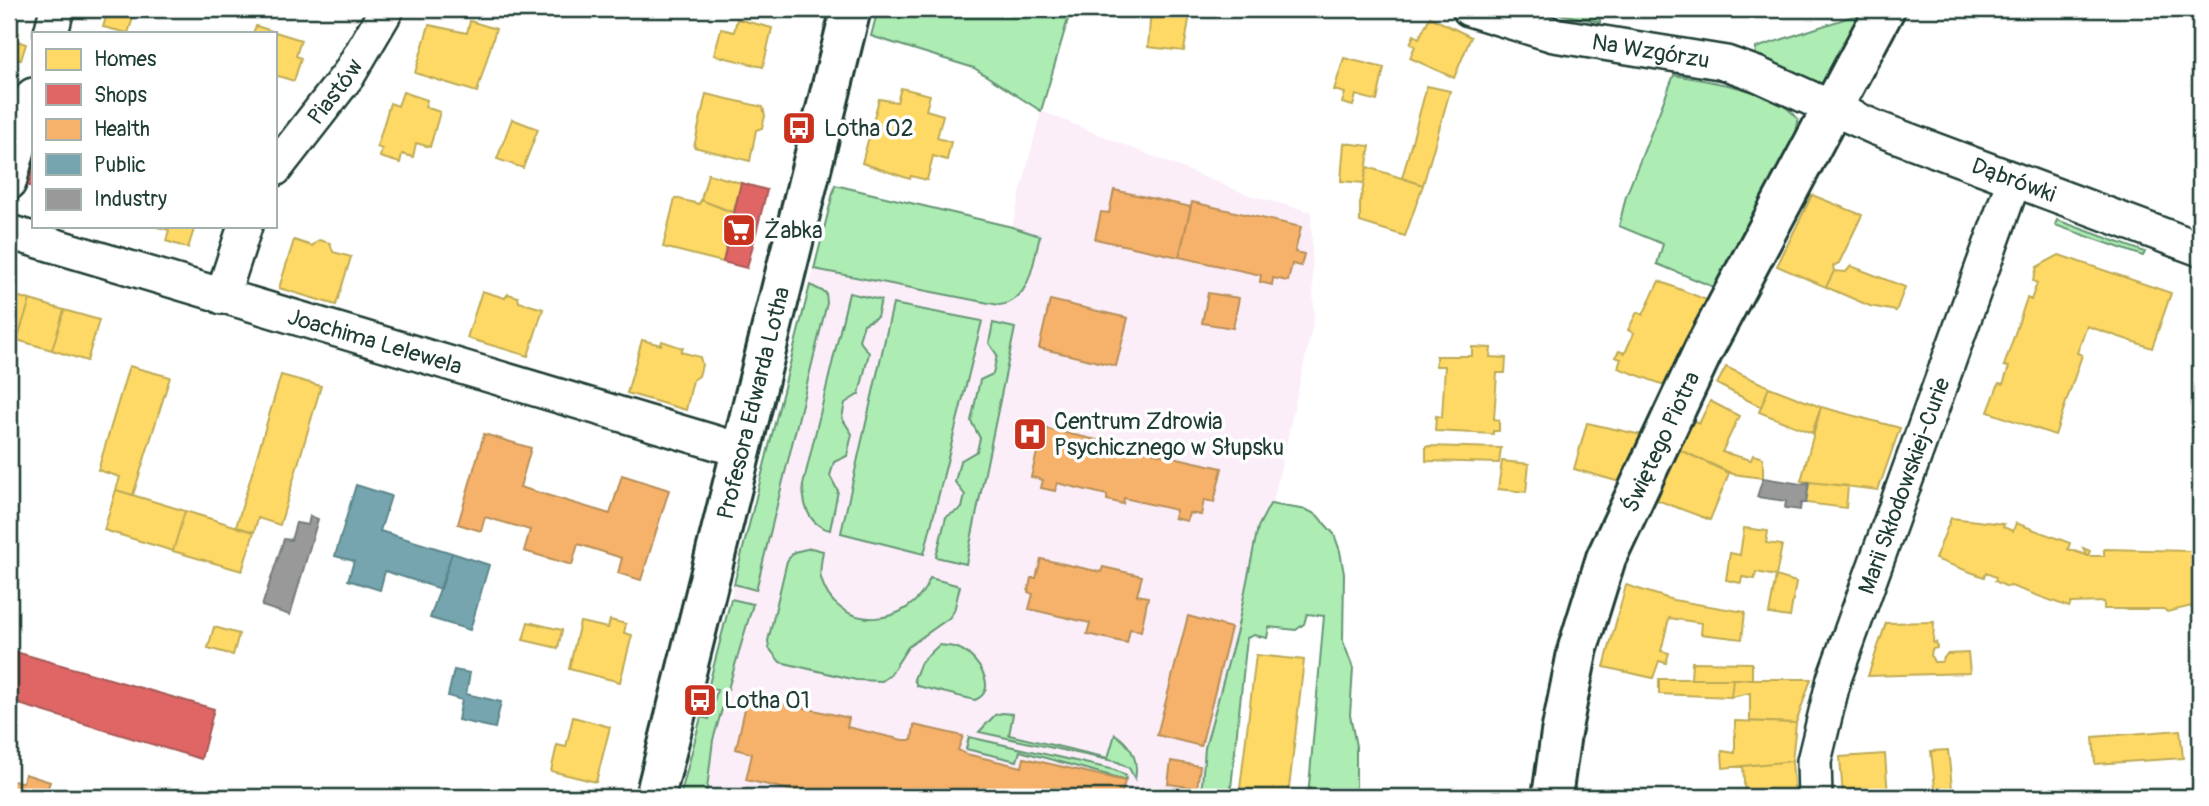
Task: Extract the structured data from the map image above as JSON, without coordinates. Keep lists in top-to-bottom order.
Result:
{
  "streets": {
    "main road": ["Profesora Edwarda Lotha", "Świętego Piotra"],
    "street": [
      "Na Wzgórzu",
      "Piastów",
      "Dąbrówki",
      "Joachima Lelewela",
      "Marii Skłodowskiej-Curie"
    ]
  },
  "crossings": [
    ["Na Wzgórzu", "Dąbrówki"],
    ["Na Wzgórzu", "Świętego Piotra"],
    ["Dąbrówki", "Świętego Piotra"],
    ["Dąbrówki", "Marii Skłodowskiej-Curie"],
    ["Joachima Lelewela", "Profesora Edwarda Lotha"]
  ],
  "places": {
    "bus stop": ["Lotha 02", "Lotha 01"],
    "supermarket": ["Żabka"],
    "hospital": ["Centrum Zdrowia Psychicznego w Słupsku"]
  },
  "legend": [
    "Homes",
    "Shops",
    "Health",
    "Public",
    "Industry"
  ]
}
